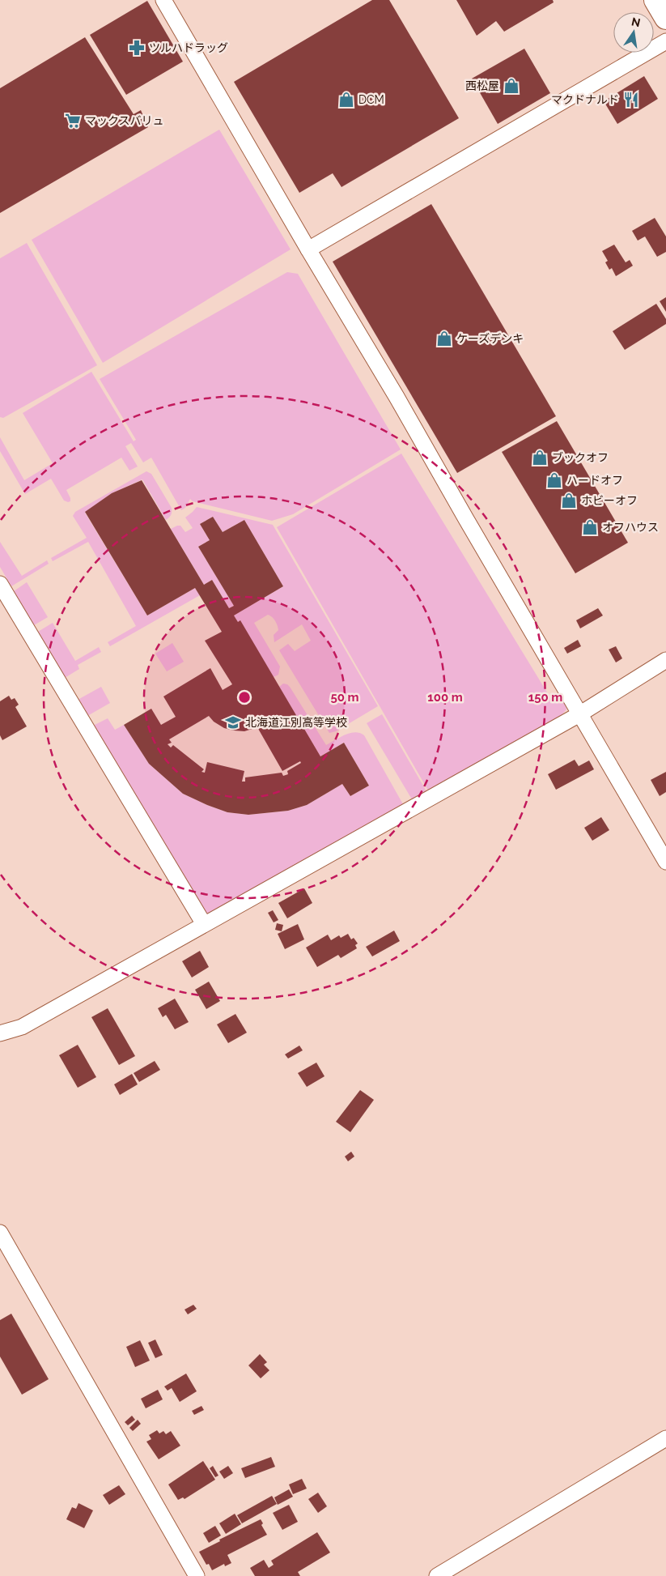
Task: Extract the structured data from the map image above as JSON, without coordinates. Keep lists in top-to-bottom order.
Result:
{
  "places": {
    "pharmacy": ["ツルハドラッグ"],
    "shop": [
      "西松屋",
      "DCM",
      "ケーズデンキ",
      "ブックオフ",
      "ハードオフ",
      "ホビーオフ",
      "オフハウス"
    ],
    "restaurant": ["マクドナルド"],
    "supermarket": ["マックスバリュ"],
    "school or university": ["北海道江別高等学校"]
  },
  "north": "top",
  "rings": ["50 m", "100 m", "150 m"]
}
